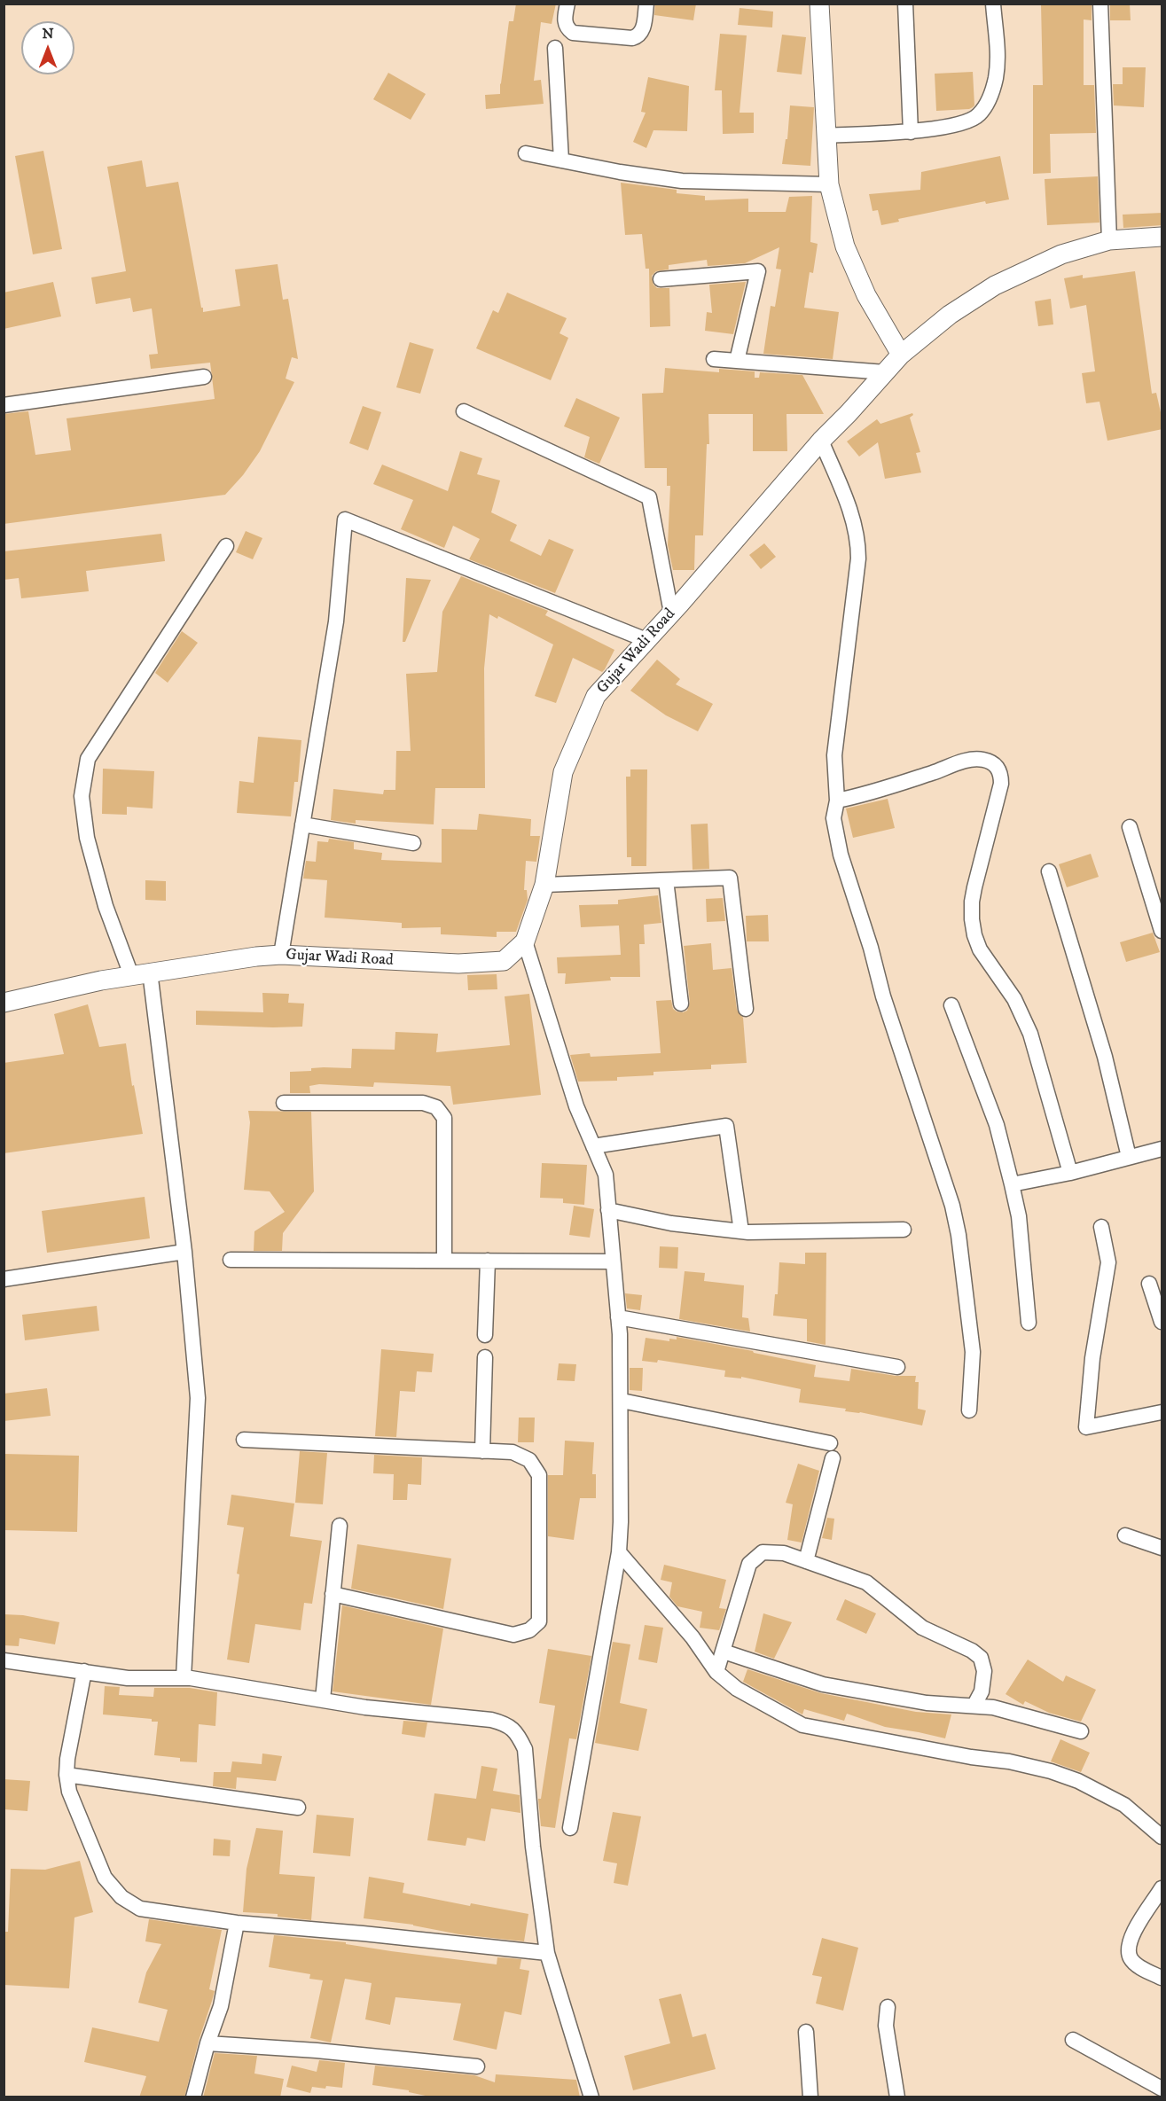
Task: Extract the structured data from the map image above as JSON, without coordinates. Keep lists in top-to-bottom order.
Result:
{
  "streets": {
    "street": ["Gujar Wadi Road"]
  },
  "north": "top"
}
